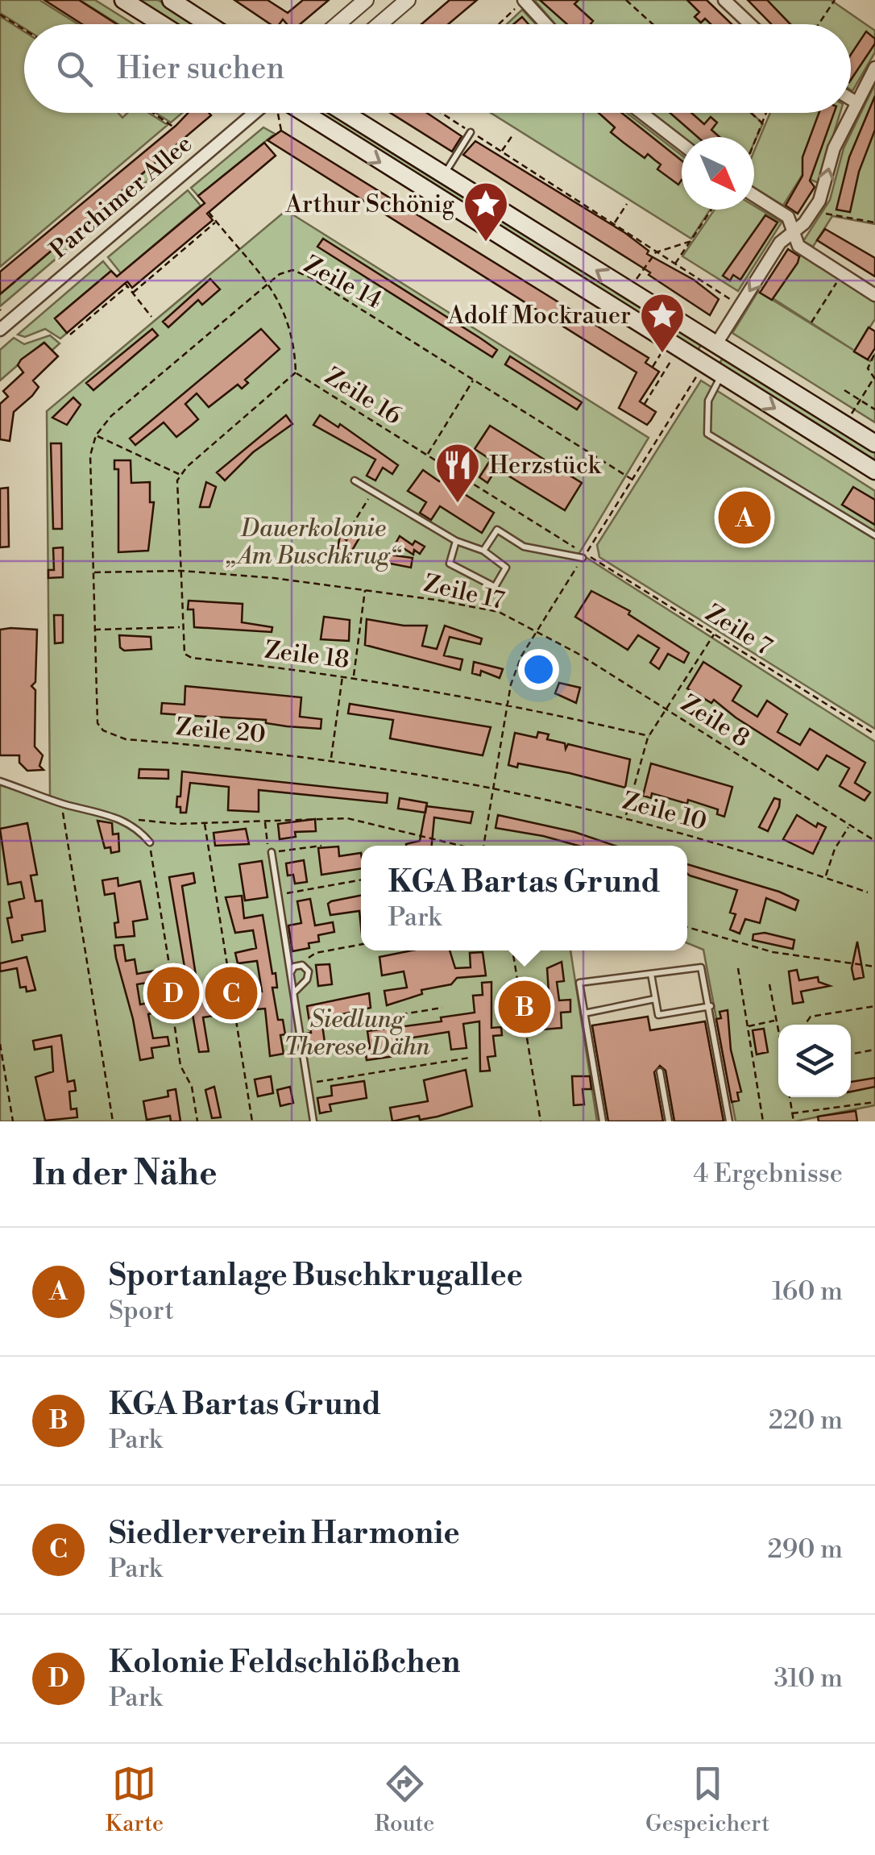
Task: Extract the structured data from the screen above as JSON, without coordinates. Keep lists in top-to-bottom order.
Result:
{
  "streets": {
    "street": ["Parchimer Allee"],
    "path": [
      "Zeile 14",
      "Zeile 16",
      "Zeile 17",
      "Zeile 7",
      "Zeile 18",
      "Zeile 8",
      "Zeile 20",
      "Zeile 10"
    ]
  },
  "crossings": [
    ["Zeile 16", "Zeile 7"],
    ["Zeile 17", "Zeile 18"],
    ["Zeile 17", "Zeile 8"],
    ["Zeile 17", "Zeile 20"],
    ["Zeile 20", "Zeile 10"]
  ],
  "parks": ["Dauerkolonie „Am Buschkrug“", "Siedlung Therese Dähn"],
  "places": {
    "place": ["Arthur Schönig", "Adolf Mockrauer"],
    "restaurant": ["Herzstück"]
  },
  "north": "bottom right",
  "page": {
    "search": "Hier suchen",
    "pins": [
      "A",
      "C",
      "D",
      "B"
    ],
    "popup": ["KGA Bartas Grund", "Park"],
    "heading": ["In der Nähe", "4 Ergebnisse"],
    "list": [
      {
        "mark": "A",
        "name": "Sportanlage Buschkrugallee",
        "note": "Sport",
        "value": "160 m"
      },
      {
        "mark": "B",
        "name": "KGA Bartas Grund",
        "note": "Park",
        "value": "220 m"
      },
      {
        "mark": "C",
        "name": "Siedlerverein Harmonie",
        "note": "Park",
        "value": "290 m"
      },
      {
        "mark": "D",
        "name": "Kolonie Feldschlößchen",
        "note": "Park",
        "value": "310 m"
      }
    ],
    "nav": ["Karte", "Route", "Gespeichert"]
  }
}
